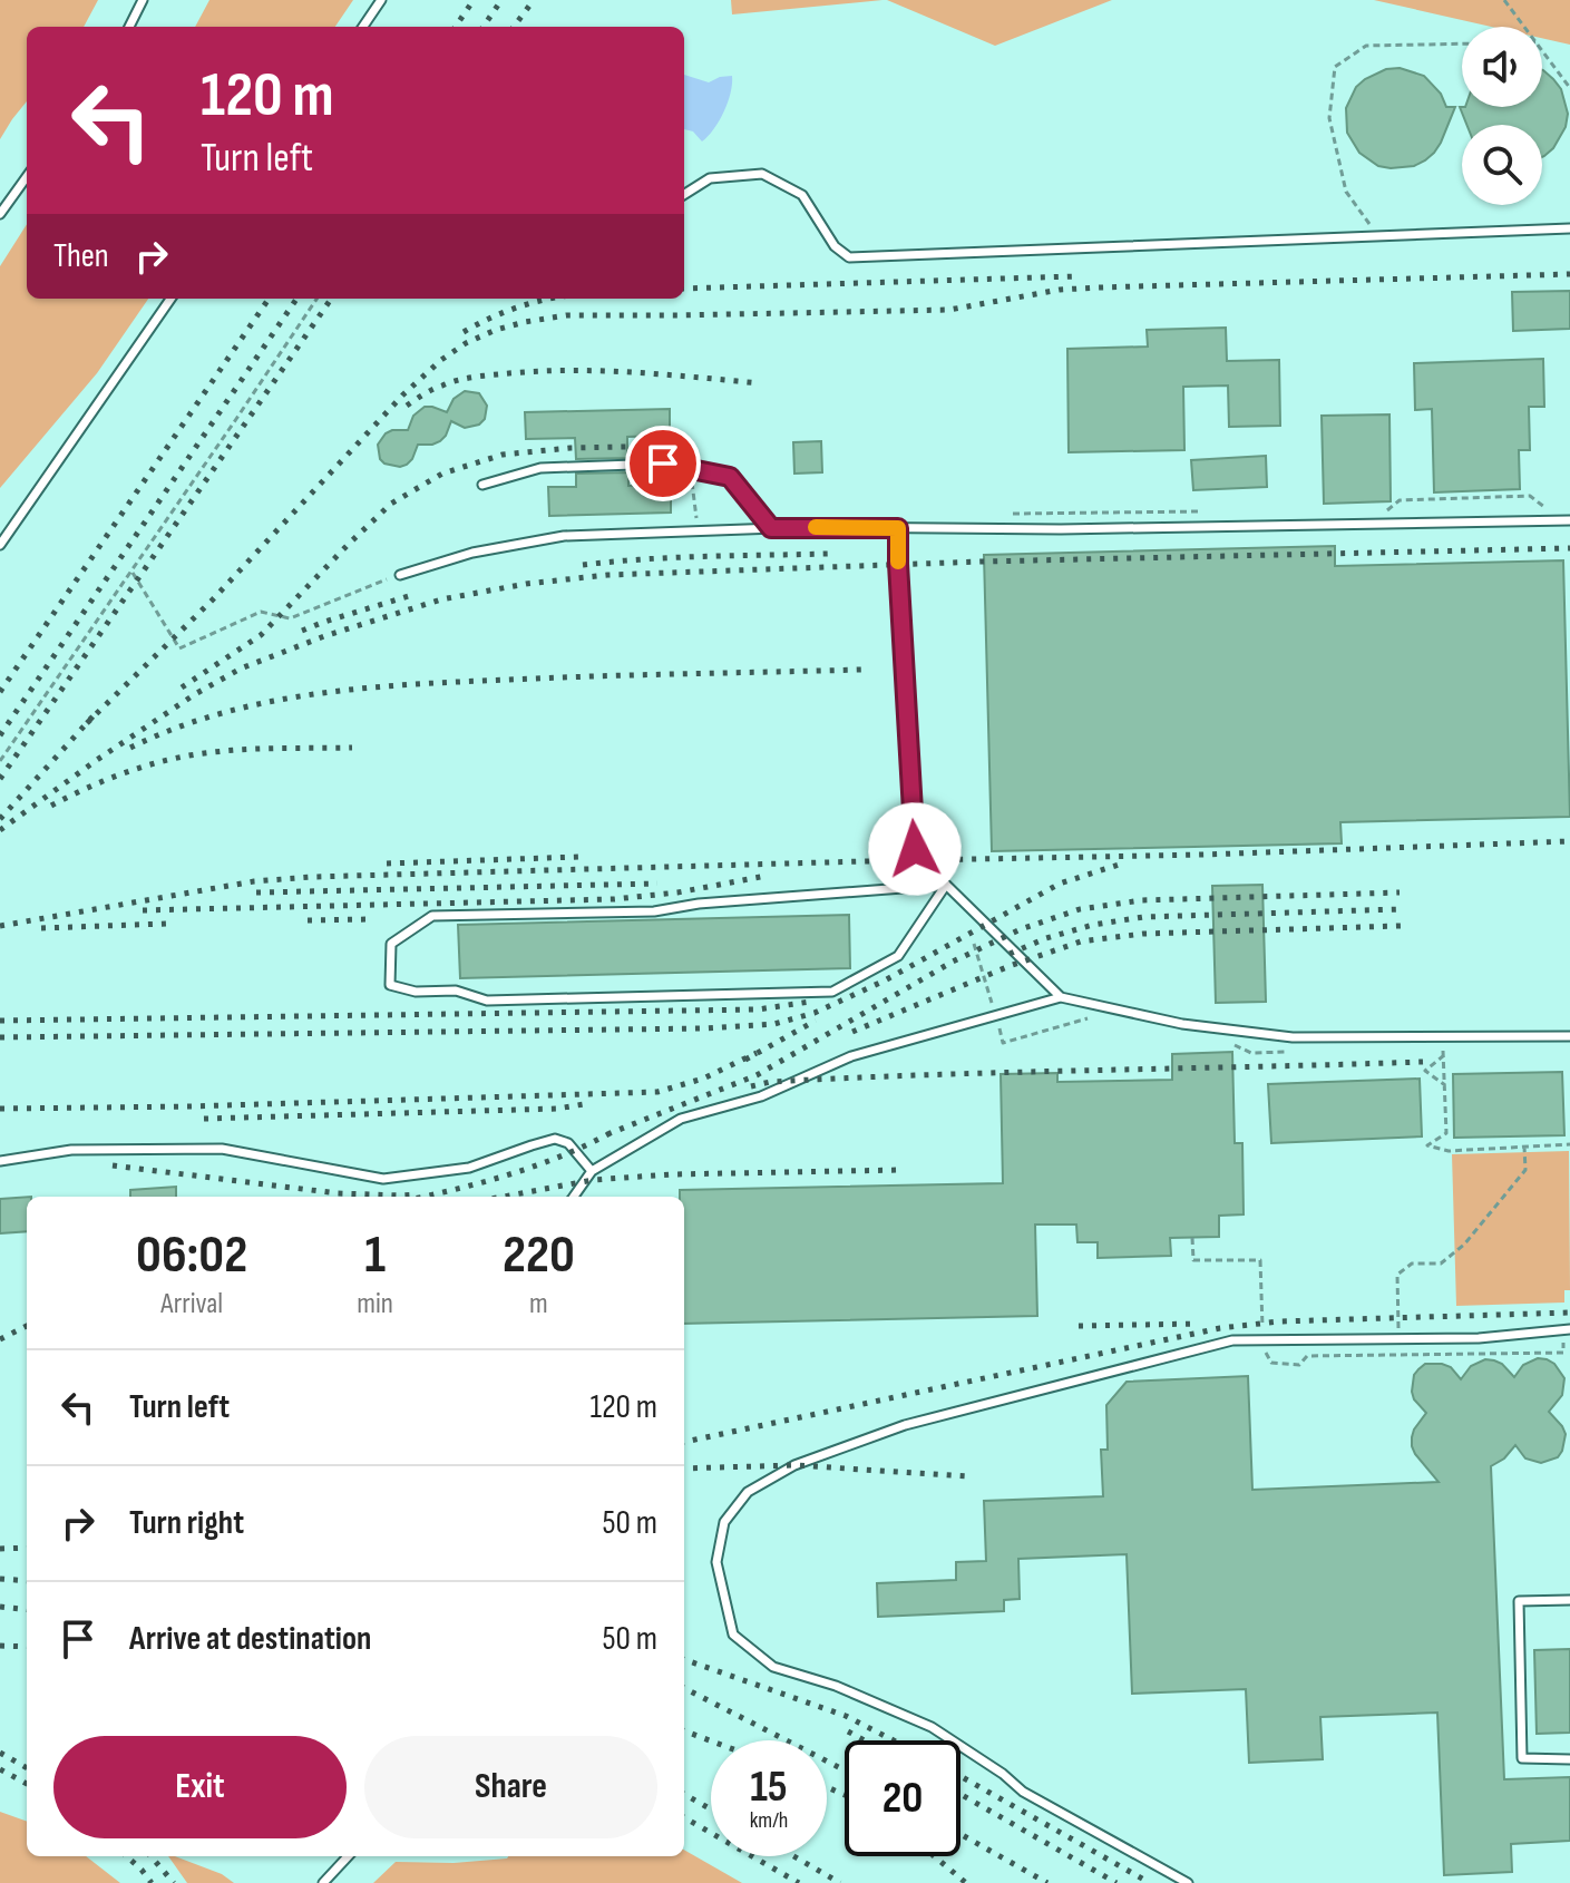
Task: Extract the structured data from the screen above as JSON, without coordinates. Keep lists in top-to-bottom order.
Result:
{
  "page": {
    "turn": ["120 m", "Turn left"],
    "then": "Then",
    "eta": [
      "06:02",
      "Arrival",
      "1",
      "min",
      "220",
      "m"
    ],
    "list": [
      {
        "name": "Turn left",
        "value": "120 m"
      },
      {
        "name": "Turn right",
        "value": "50 m"
      },
      {
        "name": "Arrive at destination",
        "value": "50 m"
      }
    ],
    "buttons": ["Exit", "Share"],
    "speed": "15 km/h",
    "limit": "20"
  }
}
